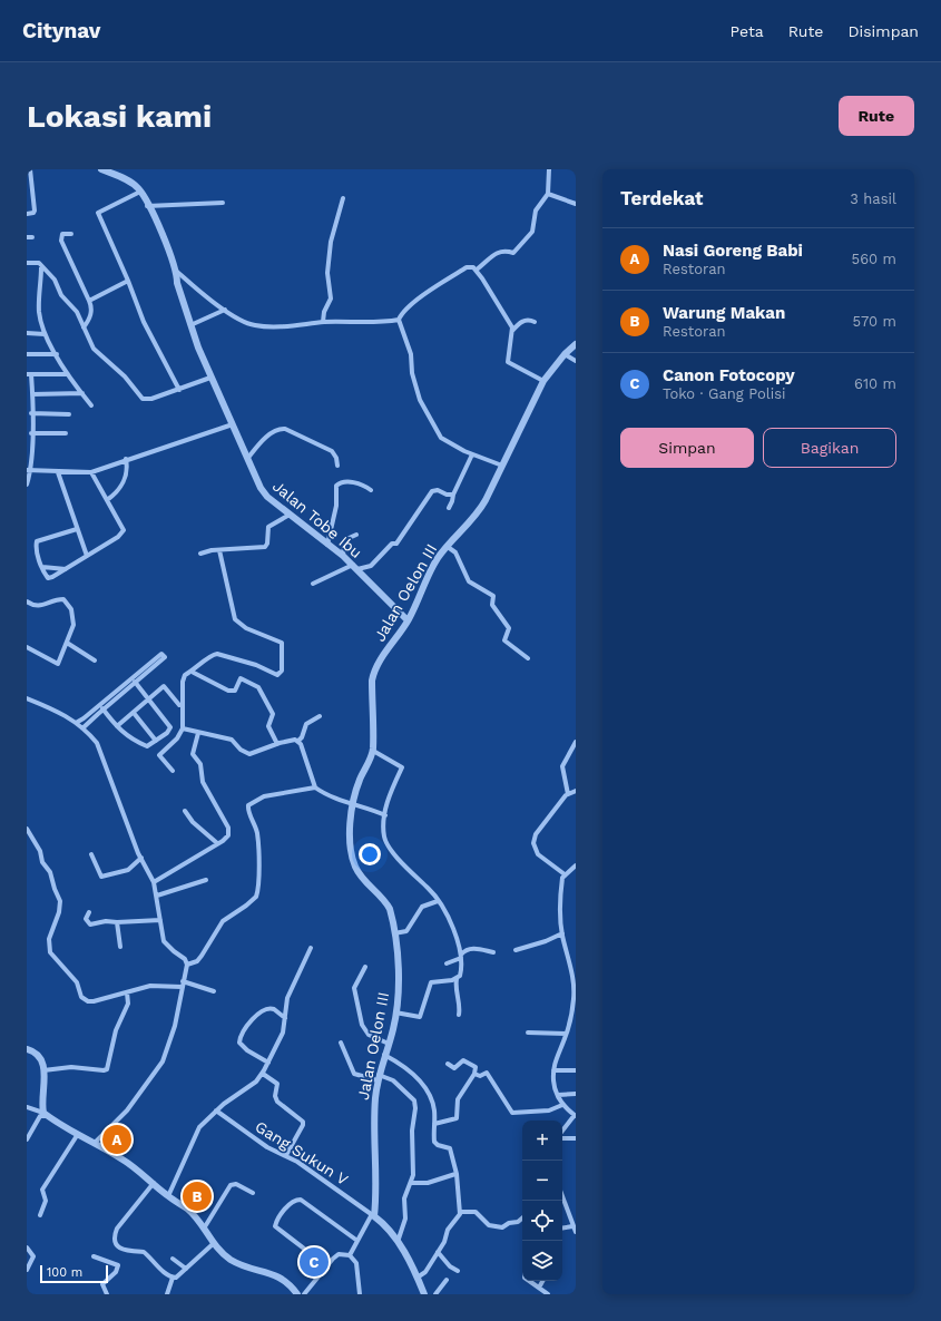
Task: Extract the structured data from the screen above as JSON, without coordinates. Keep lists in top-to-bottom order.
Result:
{
  "streets": {
    "street": ["Jalan Tobe Ibu", "Jalan Oelon III", "Gang Sukun V"]
  },
  "crossings": [
    ["Jalan Tobe Ibu", "Jalan Oelon III"],
    ["Jalan Oelon III", "Gang Sukun V"]
  ],
  "scale_bar": "100 m",
  "page": {
    "header": "Citynav",
    "nav": ["Peta", "Rute", "Disimpan"],
    "buttons": [
      "Rute",
      ["Simpan", "Bagikan"]
    ],
    "title": "Lokasi kami",
    "heading": ["Terdekat", "3 hasil"],
    "list": [
      {
        "mark": "A",
        "name": "Nasi Goreng Babi",
        "note": "Restoran",
        "value": "560 m"
      },
      {
        "mark": "B",
        "name": "Warung Makan",
        "note": "Restoran",
        "value": "570 m"
      },
      {
        "mark": "C",
        "name": "Canon Fotocopy",
        "note": "Toko · Gang Polisi",
        "value": "610 m"
      }
    ],
    "map_buttons": ["+", "−"],
    "pins": ["A", "B", "C"],
    "scale": "100 m"
  }
}
